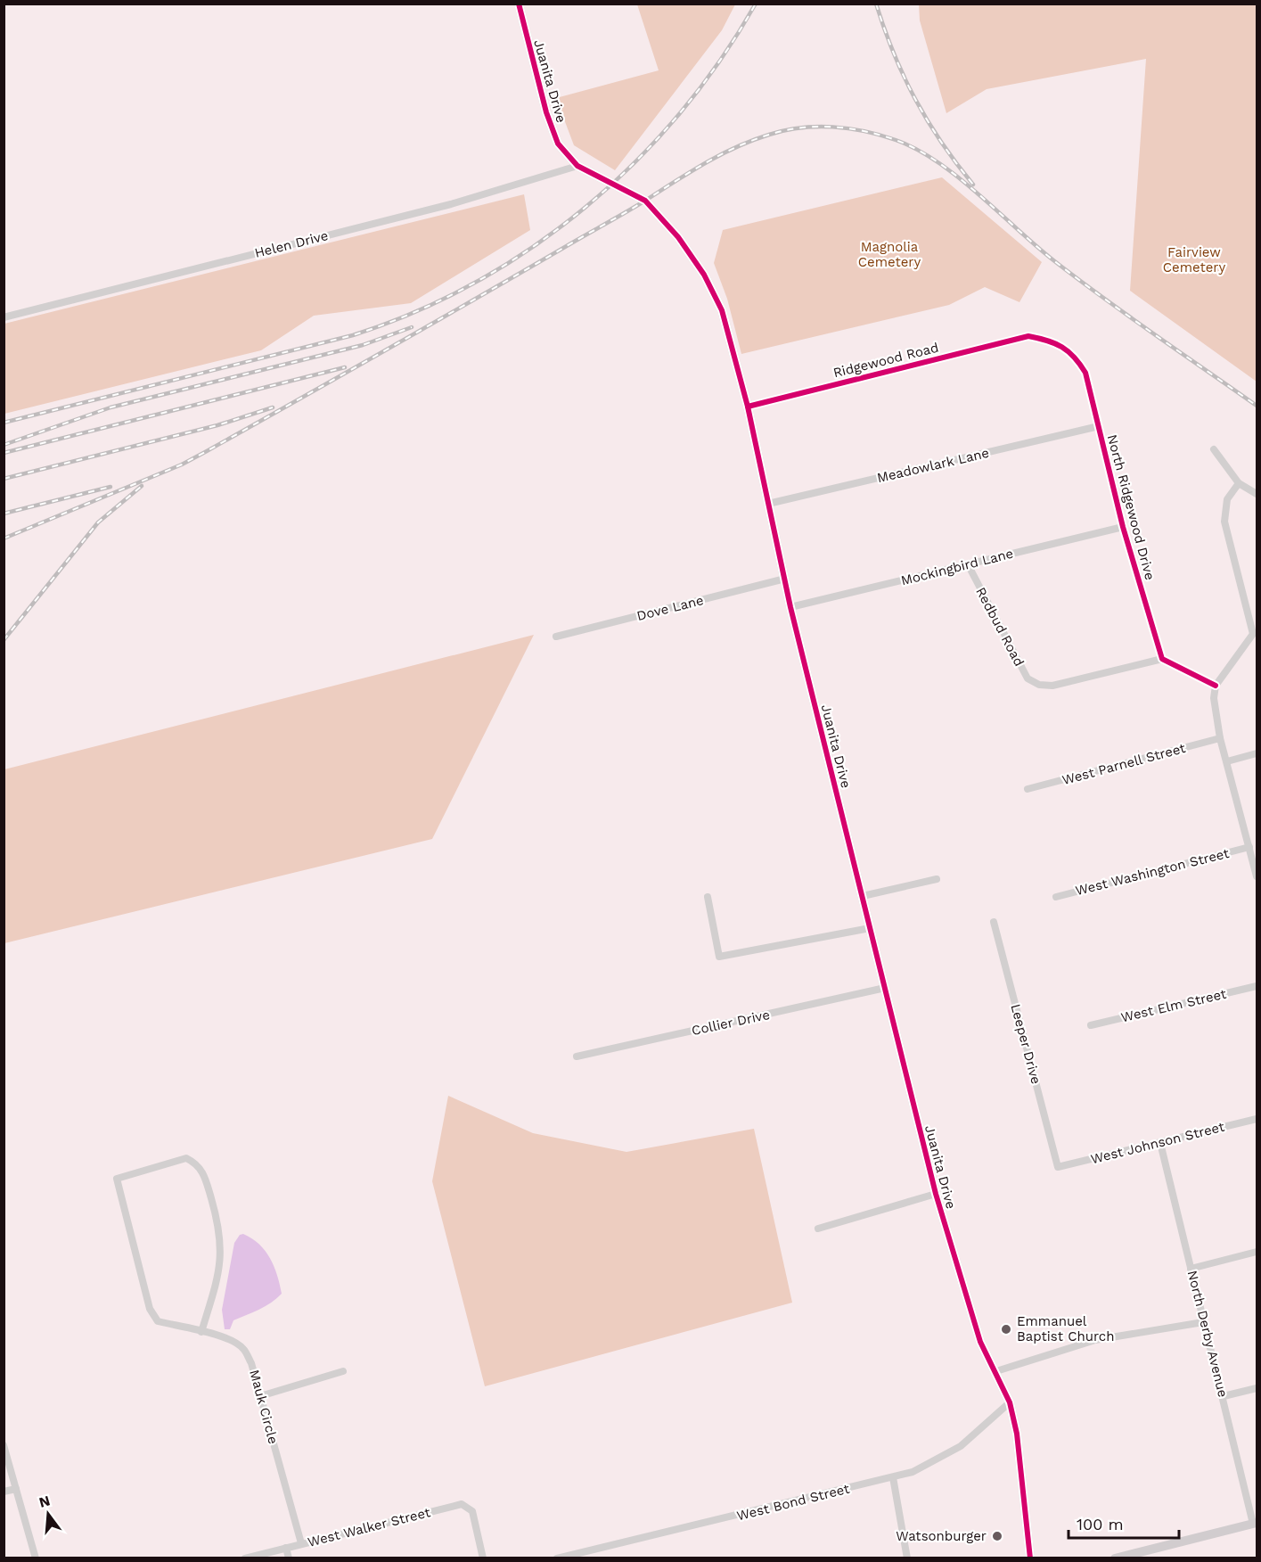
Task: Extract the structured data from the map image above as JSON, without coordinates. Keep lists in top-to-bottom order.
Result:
{
  "streets": {
    "street": [
      "Juanita Drive",
      "Helen Drive",
      "Ridgewood Road",
      "Meadowlark Lane",
      "North Ridgewood Drive",
      "Mockingbird Lane",
      "Dove Lane",
      "Redbud Road",
      "West Parnell Street",
      "West Washington Street",
      "West Elm Street",
      "Collier Drive",
      "Leeper Drive",
      "West Johnson Street",
      "North Derby Avenue",
      "Mauk Circle",
      "West Bond Street",
      "West Walker Street"
    ]
  },
  "crossings": [
    ["Juanita Drive", "Helen Drive"],
    ["Juanita Drive", "Ridgewood Road"],
    ["Juanita Drive", "Meadowlark Lane"],
    ["Juanita Drive", "Mockingbird Lane"],
    ["Juanita Drive", "Dove Lane"],
    ["Juanita Drive", "Collier Drive"],
    ["Juanita Drive", "West Bond Street"],
    ["Ridgewood Road", "North Ridgewood Drive"],
    ["Meadowlark Lane", "North Ridgewood Drive"],
    ["North Ridgewood Drive", "Mockingbird Lane"],
    ["North Ridgewood Drive", "Redbud Road"],
    ["Mockingbird Lane", "Redbud Road"],
    ["Leeper Drive", "West Johnson Street"],
    ["West Johnson Street", "North Derby Avenue"],
    ["Mauk Circle", "West Walker Street"]
  ],
  "parks": ["Magnolia Cemetery", "Fairview Cemetery"],
  "places": ["Emmanuel Baptist Church", "Watsonburger"],
  "scale_bar": "100 m",
  "north": "top"
}
